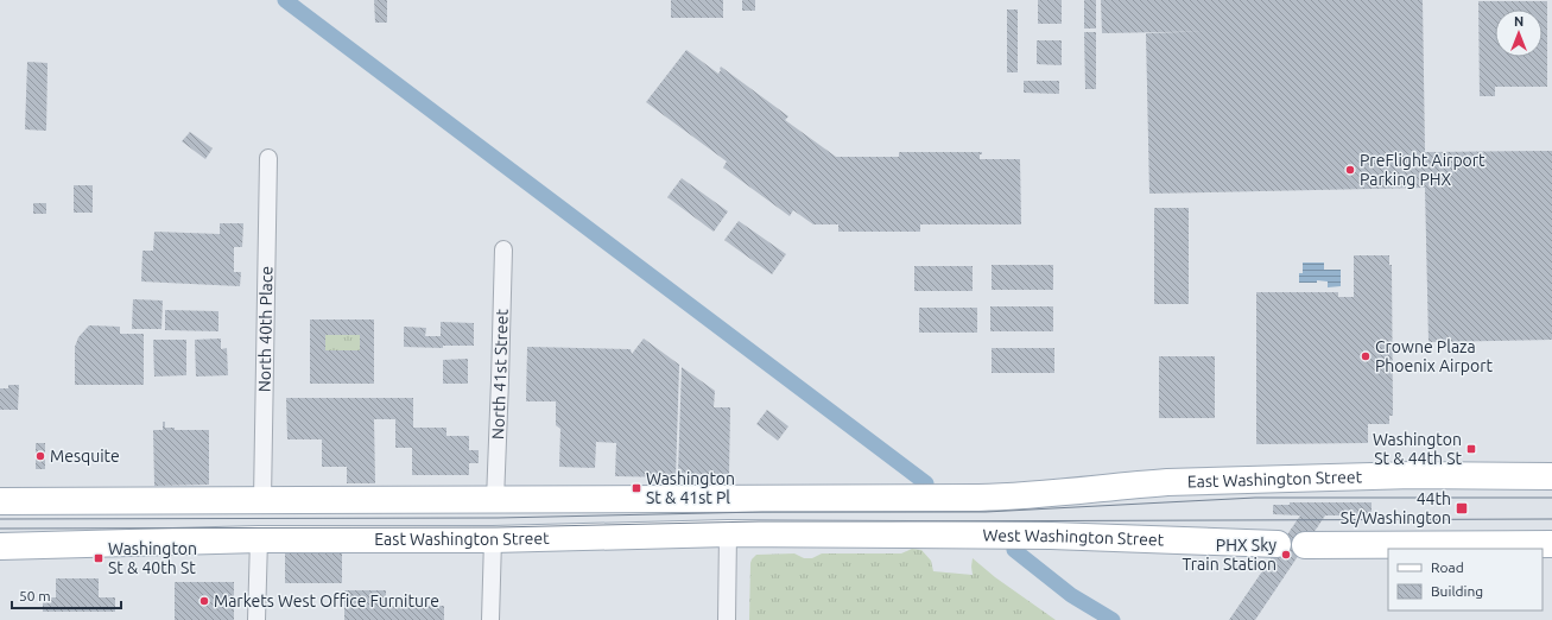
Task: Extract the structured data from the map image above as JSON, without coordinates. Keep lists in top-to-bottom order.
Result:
{
  "streets": {
    "main road": ["East Washington Street", "West Washington Street"],
    "street": ["North 40th Place", "North 41st Street"]
  },
  "crossings": [
    ["North 41st Street", "East Washington Street"],
    ["East Washington Street", "West Washington Street"]
  ],
  "places": {
    "other": [
      "PreFlight Airport Parking PHX",
      "Crowne Plaza Phoenix Airport",
      "Mesquite",
      "PHX Sky Train Station",
      "Markets West Office Furniture"
    ],
    "transit": [
      "Washington St & 44th St",
      "Washington St & 41st Pl",
      "44th St/Washington",
      "Washington St & 40th St"
    ]
  },
  "legend": ["Road", "Building"],
  "scale_bar": "50 m",
  "north": "top"
}
